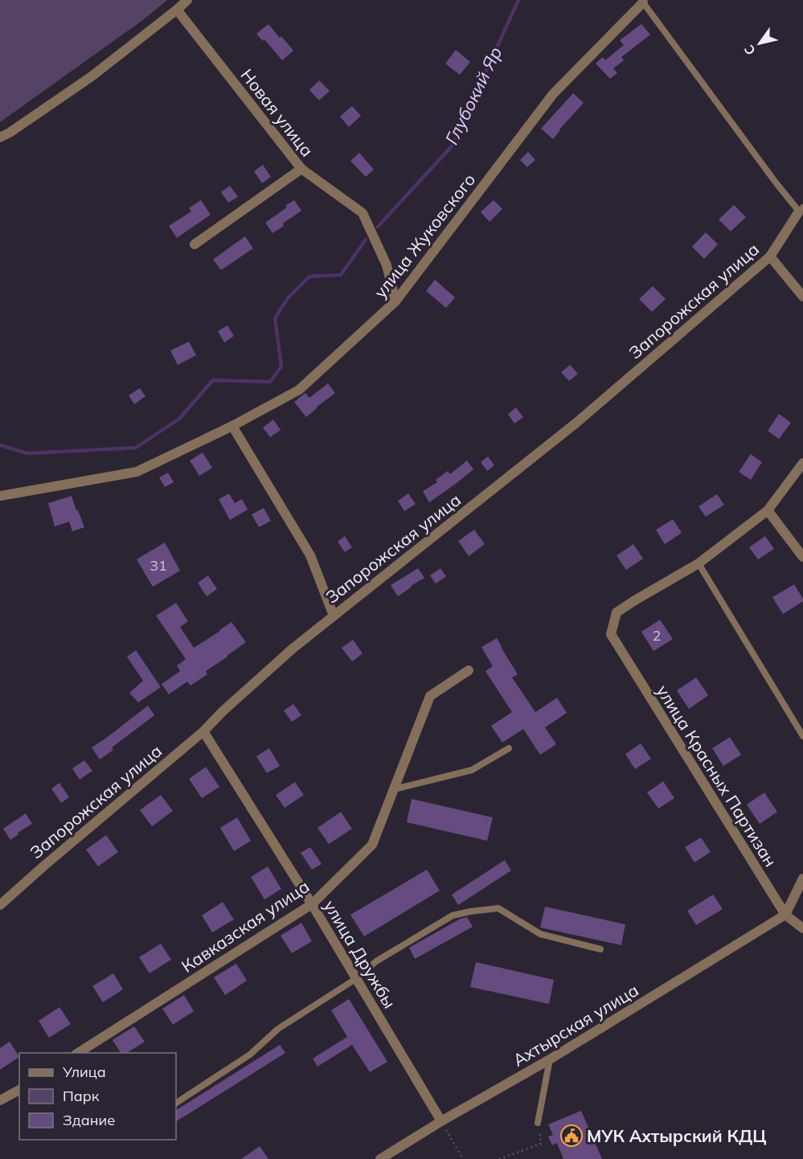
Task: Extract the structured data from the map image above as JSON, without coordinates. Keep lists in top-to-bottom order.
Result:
{
  "streets": {
    "street": [
      "Новая улица",
      "улица Жуковского",
      "Запорожская улица",
      "улица Красных Партизан",
      "Кавказская улица",
      "улица Дружбы",
      "Ахтырская улица"
    ]
  },
  "crossings": [
    ["Новая улица", "улица Жуковского"],
    ["Запорожская улица", "улица Дружбы"],
    ["улица Красных Партизан", "Ахтырская улица"],
    ["Кавказская улица", "улица Дружбы"],
    ["улица Дружбы", "Ахтырская улица"]
  ],
  "water": ["Глубокий Яр"],
  "places": {
    "public building": ["МУК Ахтырский КДЦ"]
  },
  "house_numbers": ["31", "2"],
  "legend": ["Улица", "Парк", "Здание"],
  "north": "bottom left"
}
